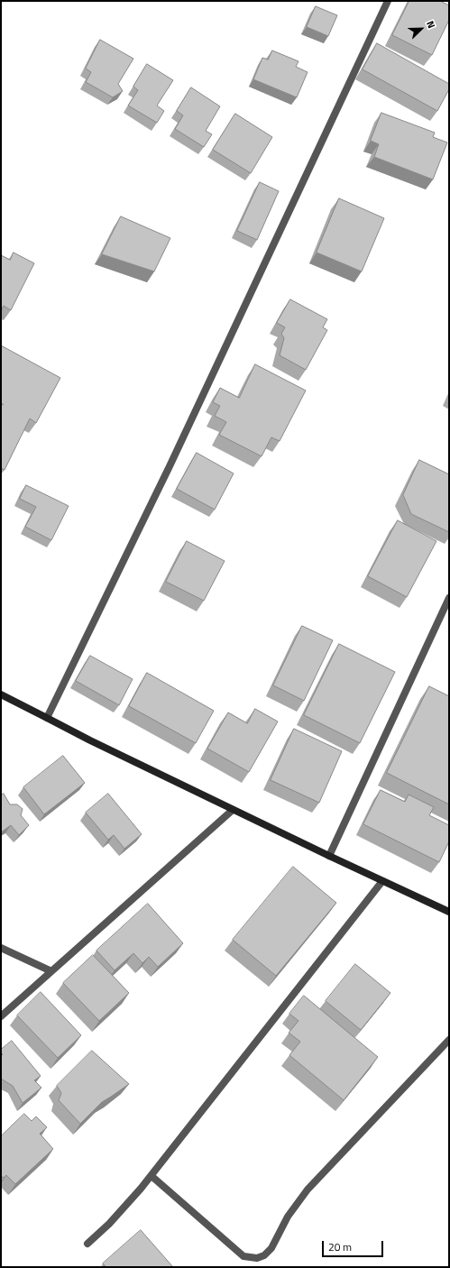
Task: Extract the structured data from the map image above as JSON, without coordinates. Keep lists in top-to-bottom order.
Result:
{
  "scale_bar": "20 m",
  "north": "top right"
}
